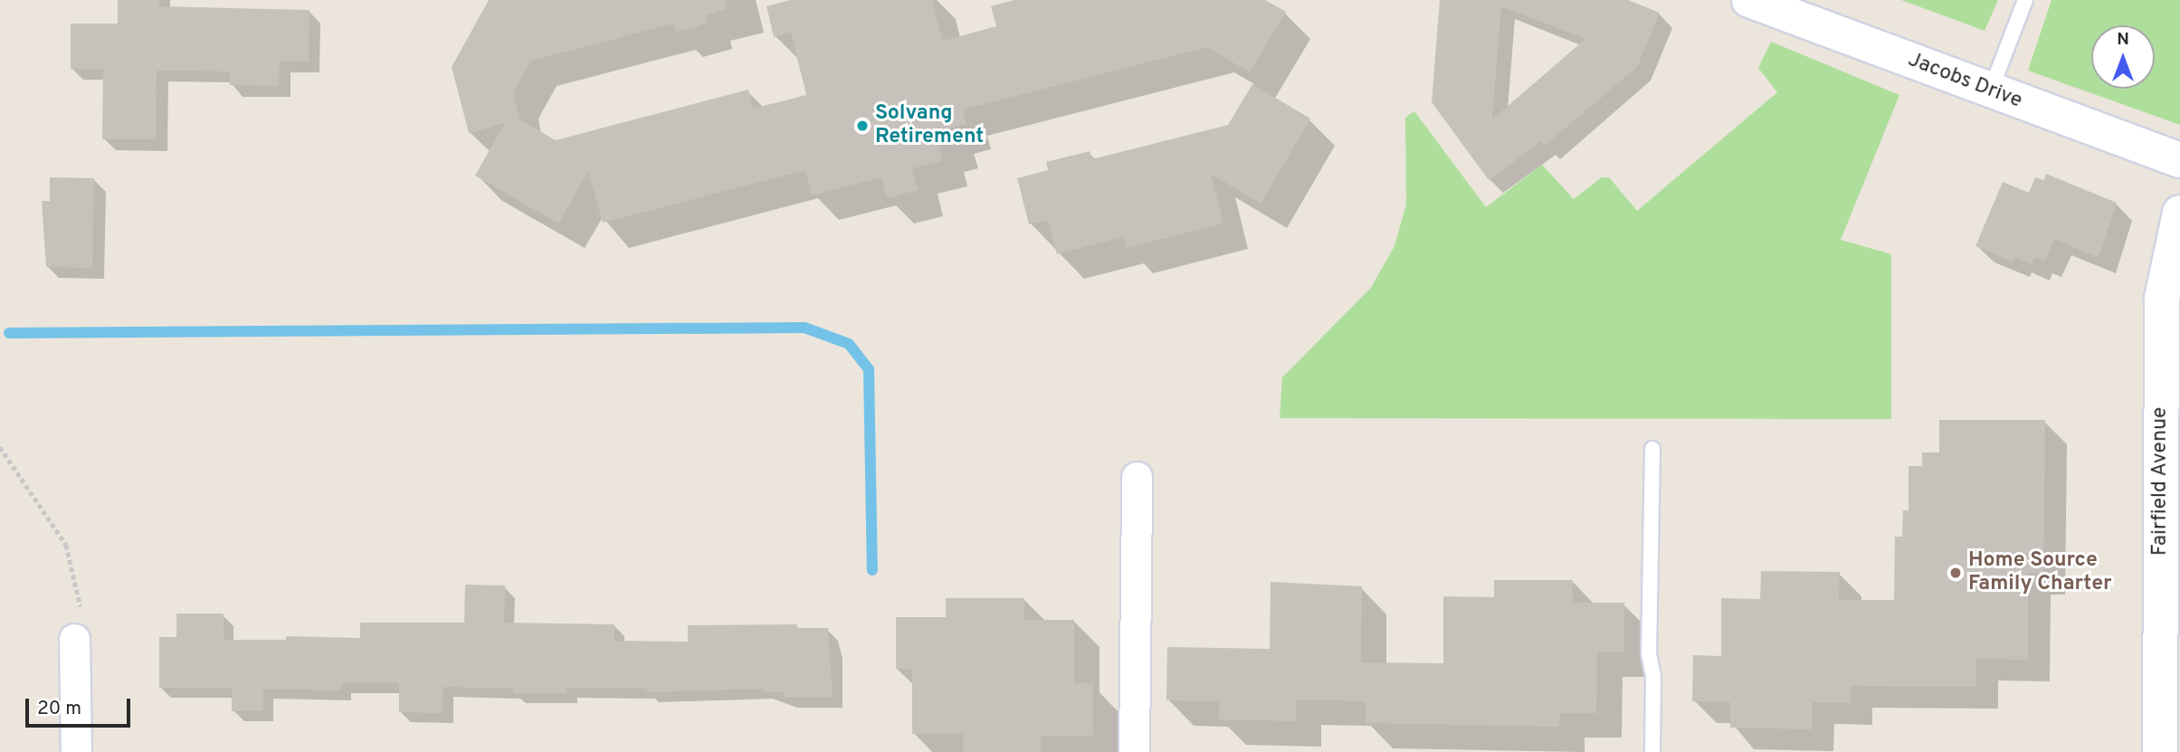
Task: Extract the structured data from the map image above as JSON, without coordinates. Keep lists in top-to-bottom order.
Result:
{
  "streets": {
    "street": ["Jacobs Drive", "Fairfield Avenue"]
  },
  "places": ["Solvang Retirement", "Home Source Family Charter"],
  "scale_bar": "20 m",
  "north": "top"
}
